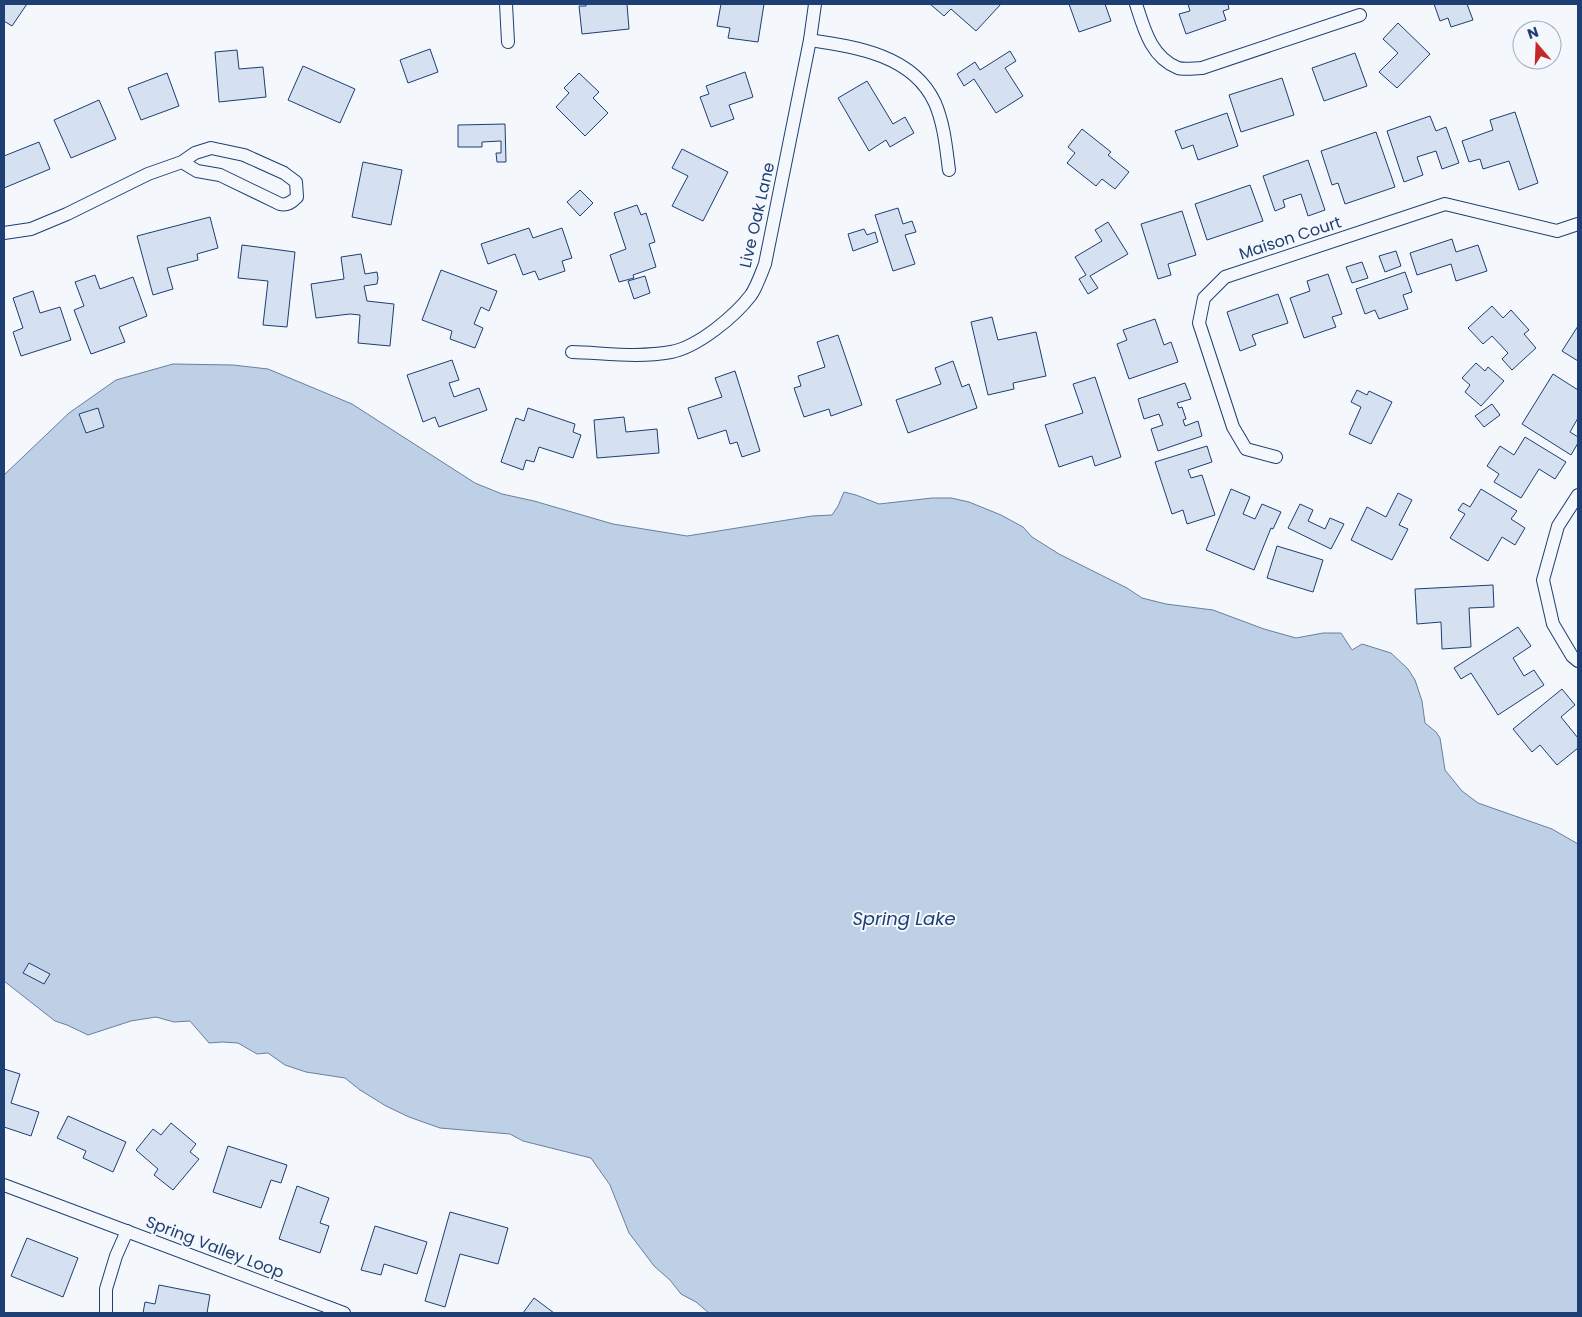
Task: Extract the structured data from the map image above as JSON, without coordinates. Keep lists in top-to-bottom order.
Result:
{
  "streets": {
    "street": ["Live Oak Lane", "Maison Court", "Spring Valley Loop"]
  },
  "water": ["Spring Lake"],
  "north": "top"
}
